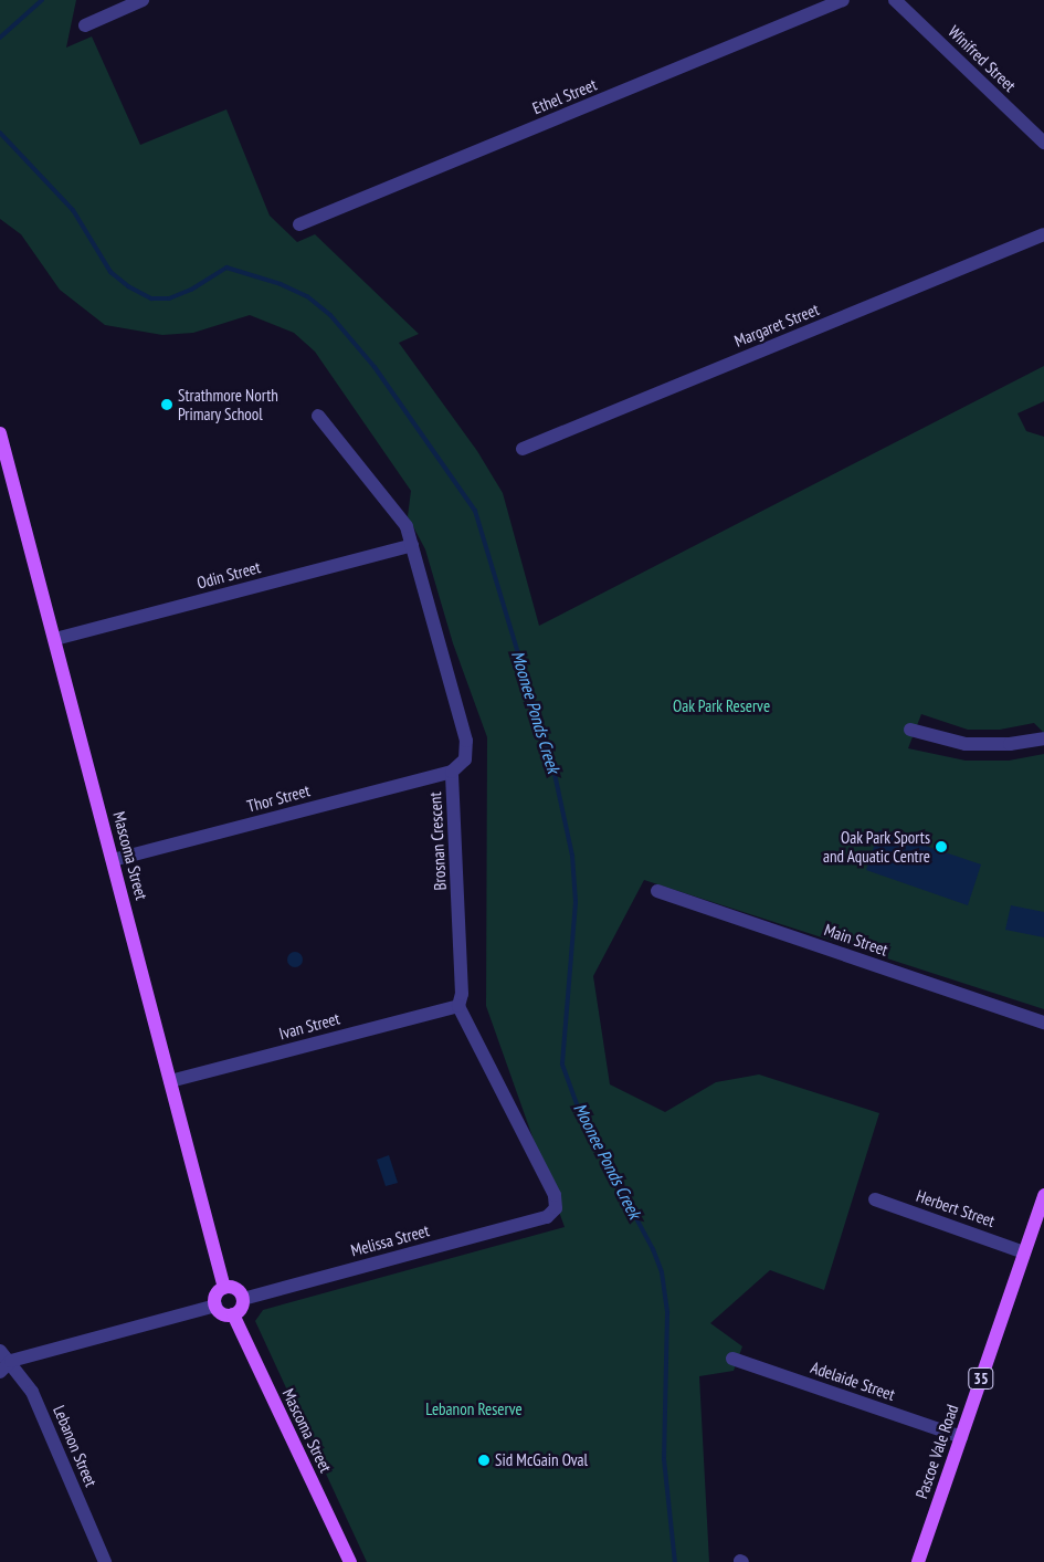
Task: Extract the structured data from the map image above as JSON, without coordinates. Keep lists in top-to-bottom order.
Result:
{
  "streets": {
    "main road": ["Mascoma Street", "35", "Pascoe Vale Road"],
    "street": [
      "Winifred Street",
      "Ethel Street",
      "Margaret Street",
      "Odin Street",
      "Thor Street",
      "Brosnan Crescent",
      "Main Street",
      "Ivan Street",
      "Herbert Street",
      "Melissa Street",
      "Adelaide Street",
      "Lebanon Street"
    ]
  },
  "crossings": [
    ["Odin Street", "Brosnan Crescent"],
    ["Odin Street", "Mascoma Street"],
    ["Thor Street", "Brosnan Crescent"],
    ["Thor Street", "Mascoma Street"],
    ["Brosnan Crescent", "Ivan Street"],
    ["Brosnan Crescent", "Melissa Street"],
    ["Mascoma Street", "Ivan Street"],
    ["Mascoma Street", "Melissa Street"],
    ["Ivan Street", "Melissa Street"],
    ["Herbert Street", "Pascoe Vale Road"],
    ["Adelaide Street", "Pascoe Vale Road"]
  ],
  "water": ["Moonee Ponds Creek"],
  "parks": ["Oak Park Reserve", "Lebanon Reserve"],
  "places": ["Strathmore North Primary School", "Oak Park Sports and Aquatic Centre", "Sid McGain Oval"]
}
